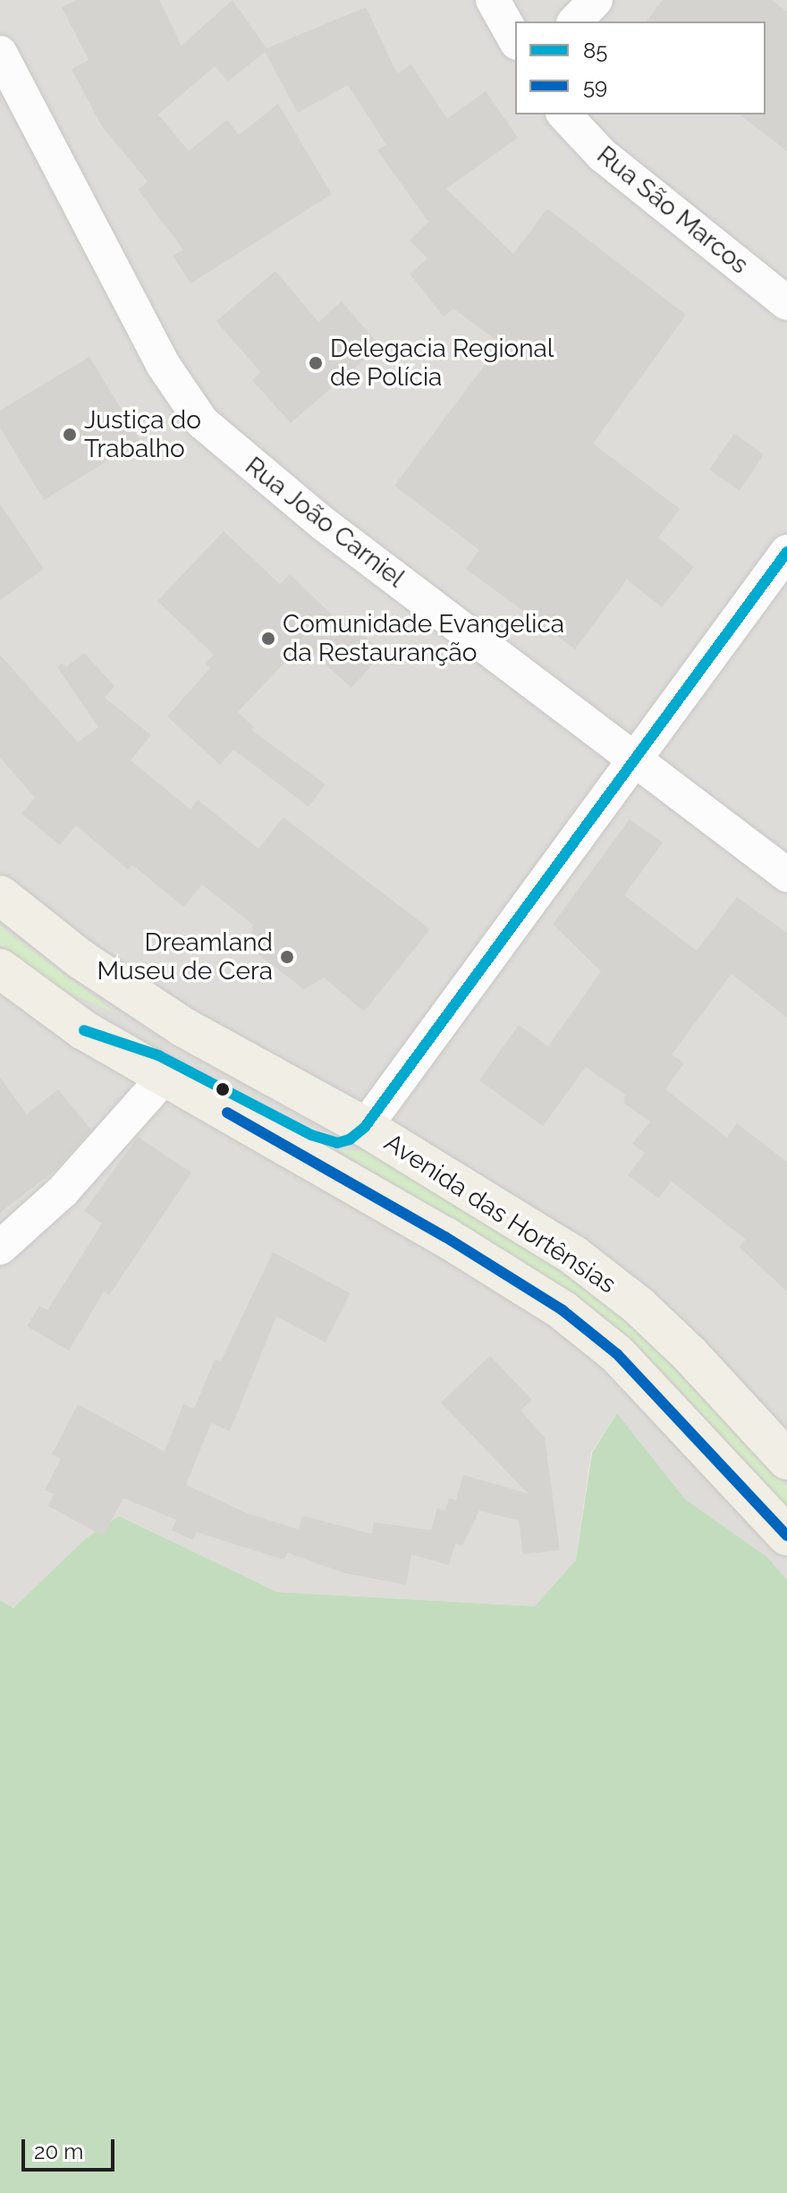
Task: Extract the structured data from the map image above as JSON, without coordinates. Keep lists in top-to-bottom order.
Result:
{
  "streets": {
    "main road": ["Avenida das Hortênsias"],
    "street": ["Rua São Marcos", "Rua João Carniel"]
  },
  "places": [
    "Delegacia Regional de Polícia",
    "Justiça do Trabalho",
    "Comunidade Evangelica da Restauranção",
    "Dreamland Museu de Cera"
  ],
  "lines": ["transit line 85", "transit line 59"],
  "legend": ["85", "59"],
  "scale_bar": "20 m"
}
